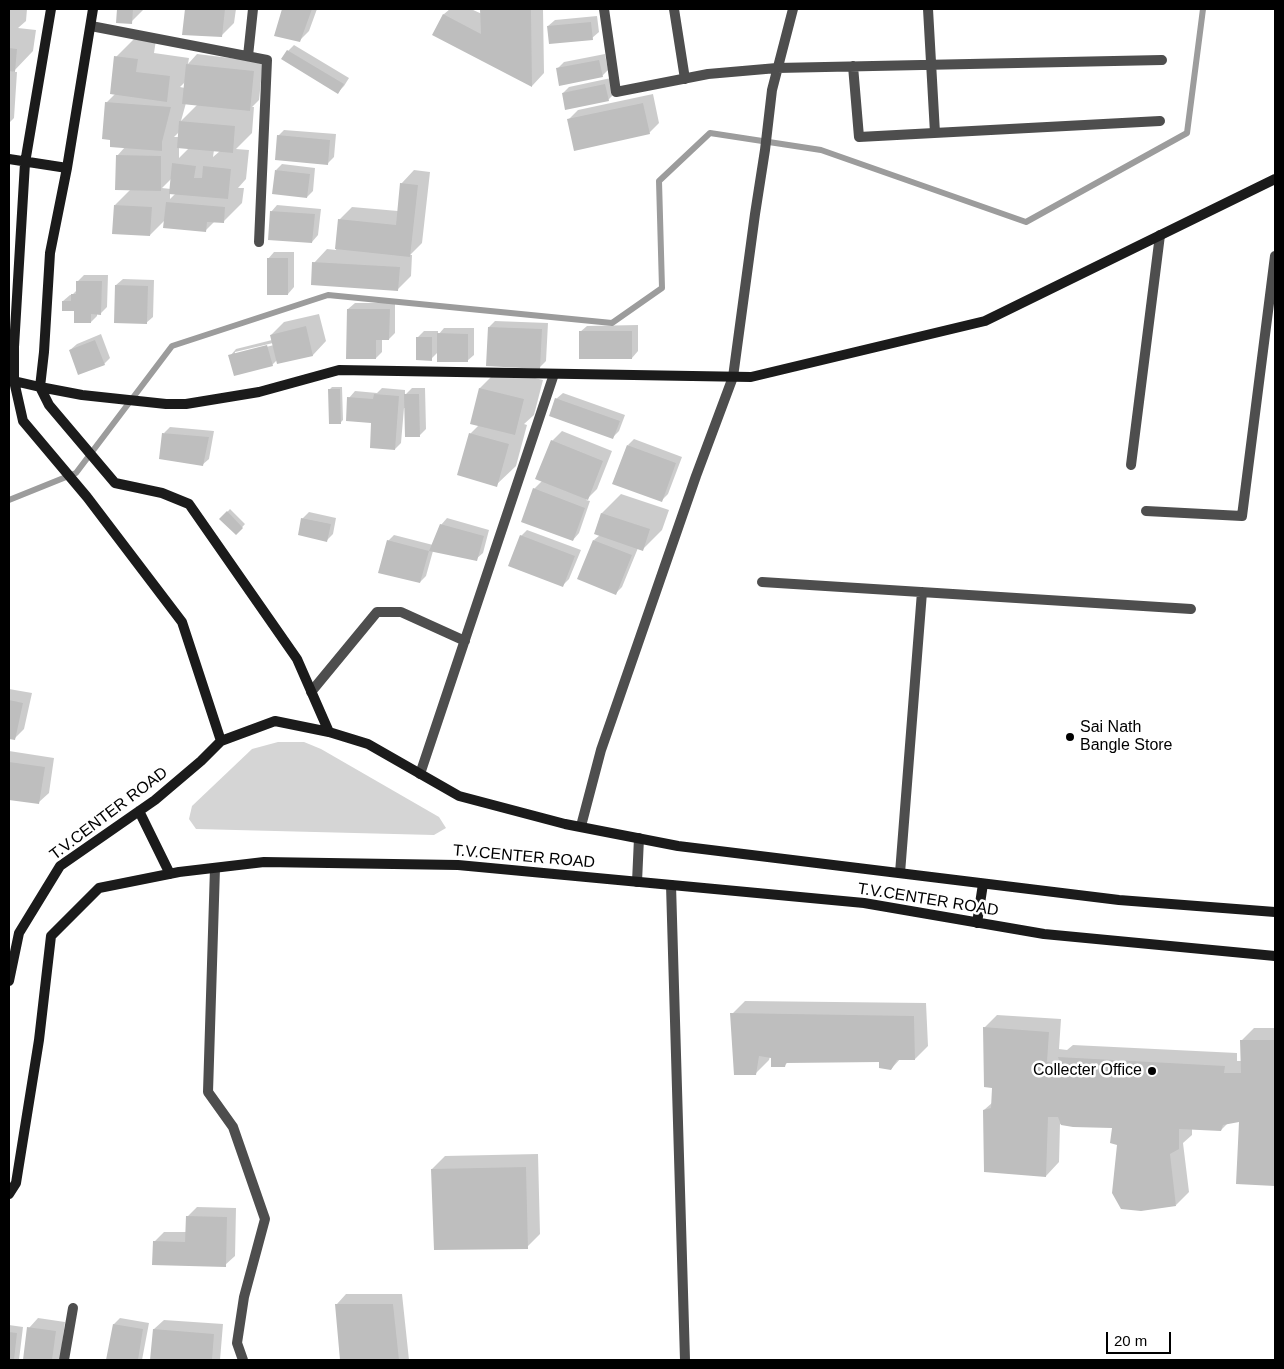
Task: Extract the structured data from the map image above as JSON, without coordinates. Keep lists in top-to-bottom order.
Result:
{
  "streets": {
    "street": ["T.V.CENTER ROAD"]
  },
  "places": ["Sai Nath Bangle Store", "Collecter Office"],
  "scale_bar": "20 m"
}
